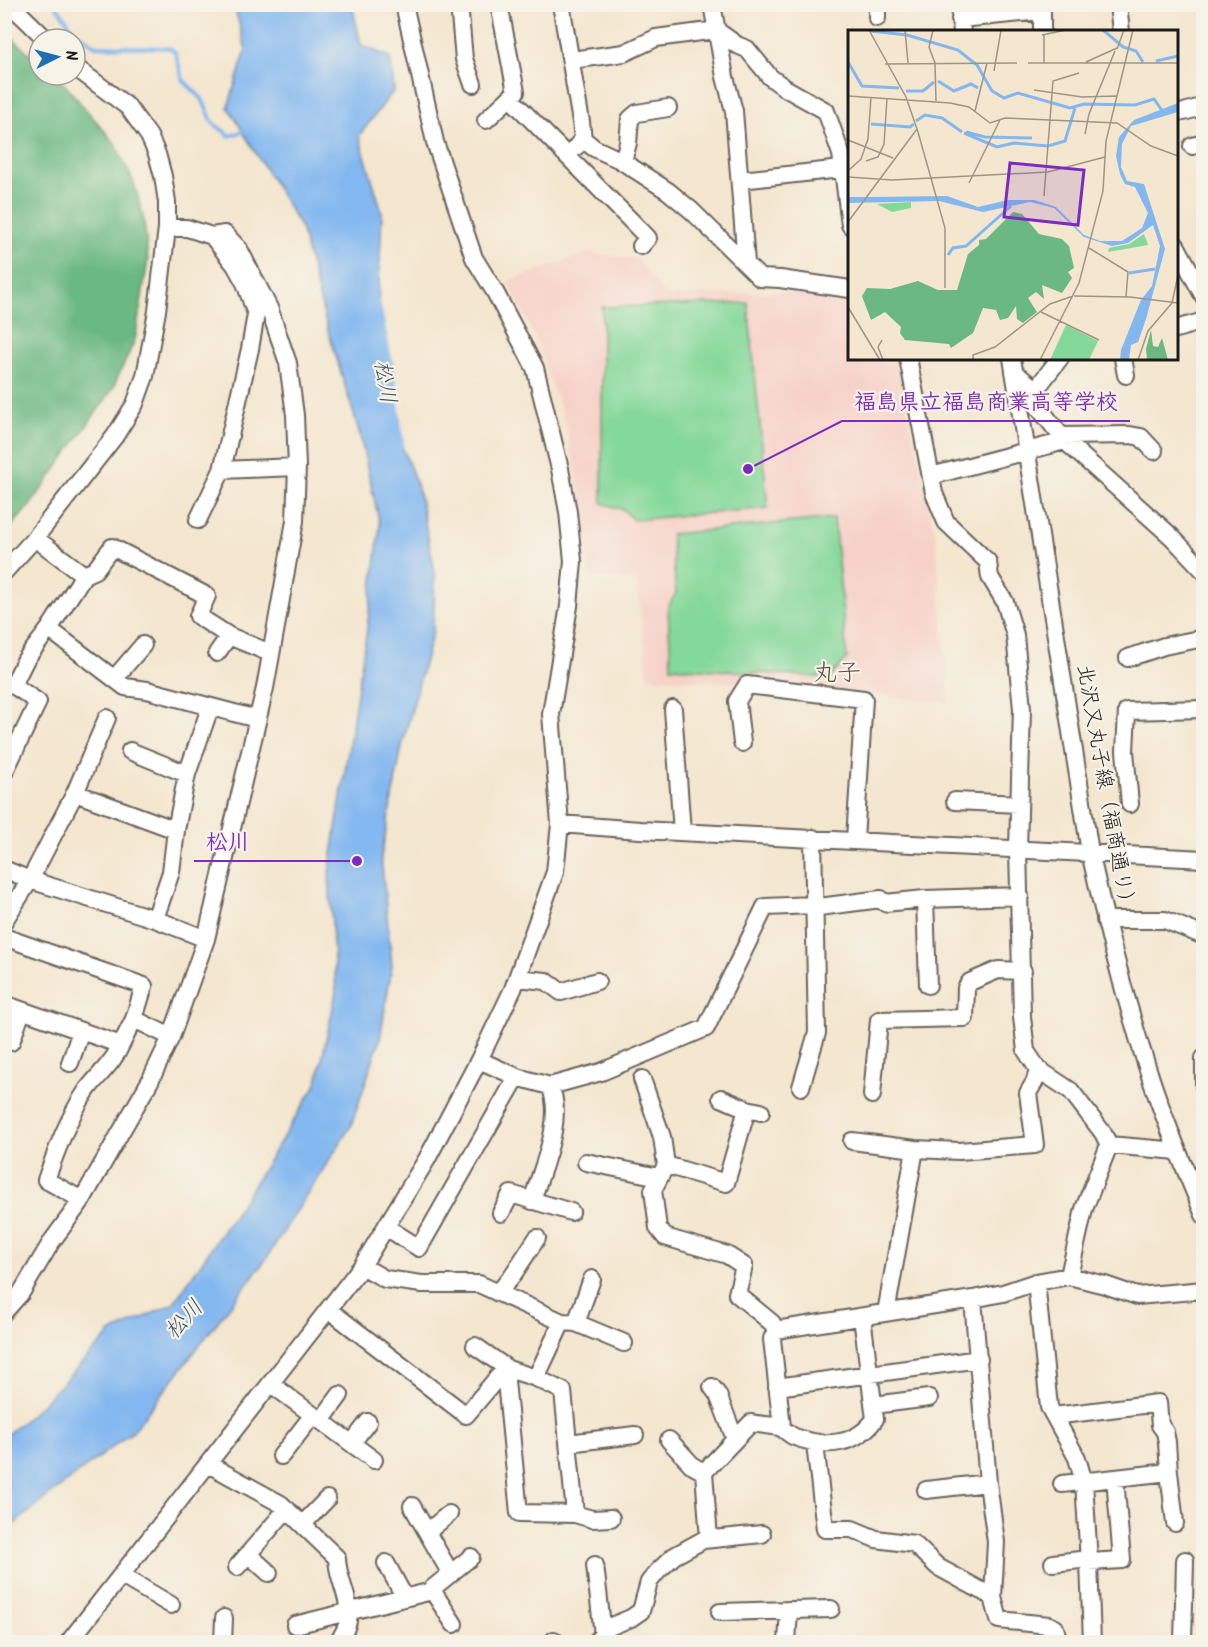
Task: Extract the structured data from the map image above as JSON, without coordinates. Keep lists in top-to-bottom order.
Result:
{
  "streets": {
    "street": ["北沢又丸子線（福商通り）"]
  },
  "districts": ["丸子"],
  "water": ["松川"],
  "places": ["福島県立福島商業高等学校", "松川"],
  "north": "right"
}
